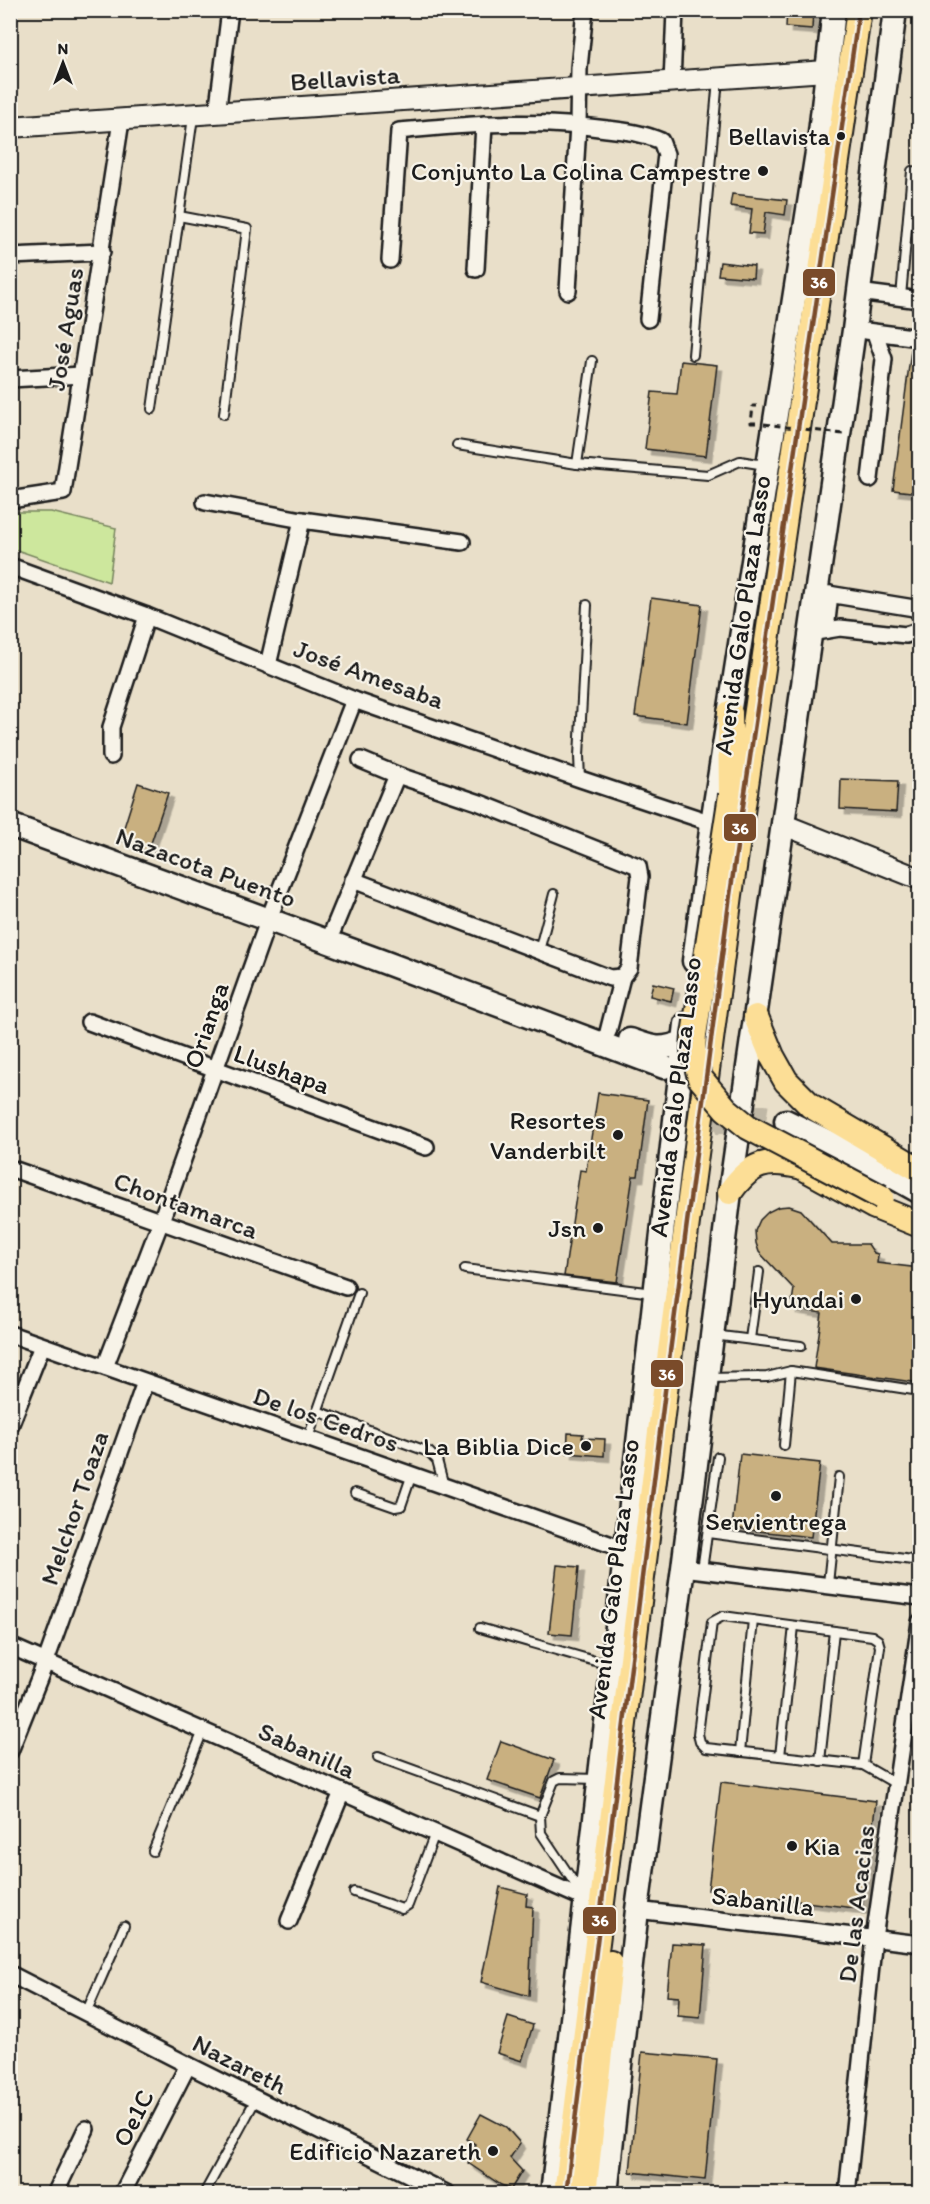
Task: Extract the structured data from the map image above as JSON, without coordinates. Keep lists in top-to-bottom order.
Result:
{
  "streets": {
    "main road": ["Avenida Galo Plaza Lasso", "Nazacota Puento"],
    "street": [
      "Bellavista",
      "José Aguas",
      "José Amesaba",
      "Orianga",
      "Llushapa",
      "Chontamarca",
      "De los Cedros",
      "Melchor Toaza",
      "Sabanilla",
      "De las Acacias",
      "Nazareth",
      "Oe1C"
    ]
  },
  "crossings": [
    ["Bellavista", "José Aguas"],
    ["Bellavista", "Avenida Galo Plaza Lasso"],
    ["Avenida Galo Plaza Lasso", "José Amesaba"],
    ["Avenida Galo Plaza Lasso", "Nazacota Puento"],
    ["Avenida Galo Plaza Lasso", "De los Cedros"],
    ["Avenida Galo Plaza Lasso", "Sabanilla"],
    ["José Amesaba", "Orianga"],
    ["Nazacota Puento", "Orianga"],
    ["Orianga", "Llushapa"],
    ["Orianga", "Chontamarca"],
    ["Orianga", "De los Cedros"],
    ["De los Cedros", "Melchor Toaza"],
    ["Melchor Toaza", "Sabanilla"],
    ["Sabanilla", "De las Acacias"],
    ["Nazareth", "Oe1C"]
  ],
  "places": [
    "Bellavista",
    "Conjunto La Colina Campestre",
    "Resortes Vanderbilt",
    "Jsn",
    "Hyundai",
    "La Biblia Dice",
    "Servientrega",
    "Kia",
    "Edificio Nazareth"
  ],
  "lines": ["transit line 36"],
  "north": "top"
}
